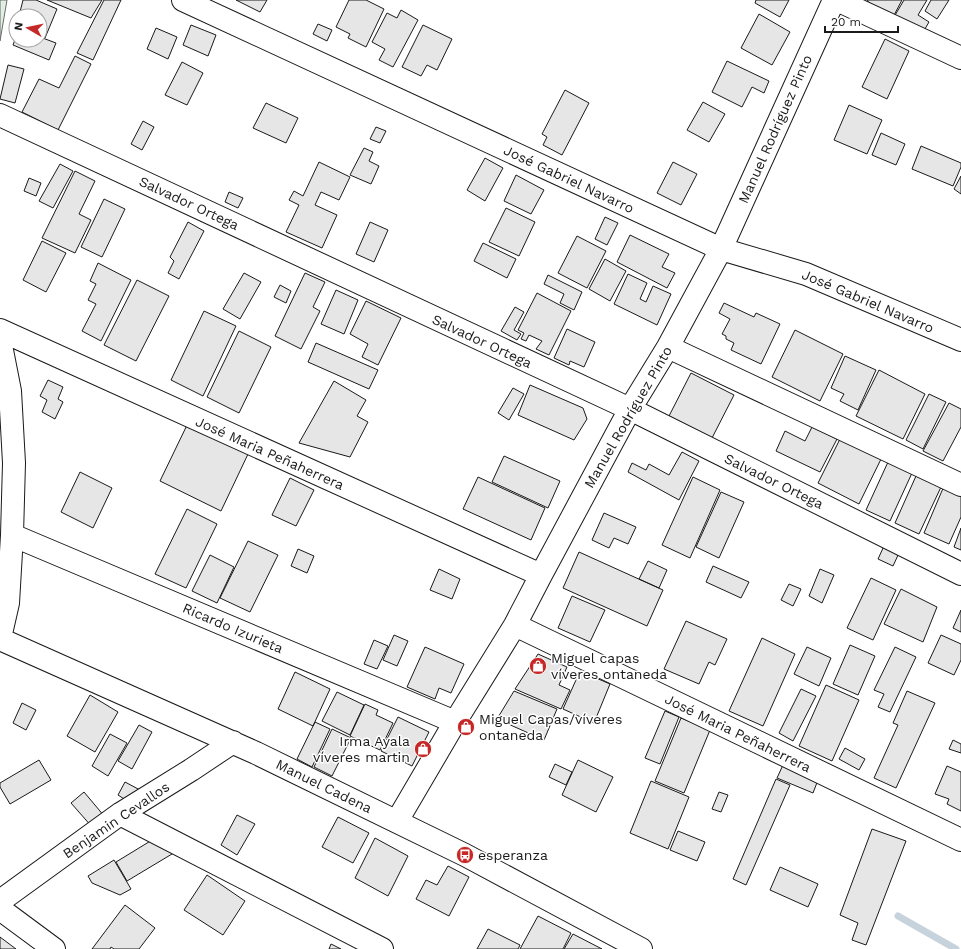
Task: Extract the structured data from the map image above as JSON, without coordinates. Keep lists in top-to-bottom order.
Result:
{
  "streets": {
    "street": [
      "Manuel Rodríguez Pinto",
      "José Gabriel Navarro",
      "Salvador Ortega",
      "José Maria Peñaherrera",
      "Ricardo Izurieta",
      "Manuel Cadena",
      "Benjamin Cevallos"
    ]
  },
  "crossings": [
    ["Manuel Rodríguez Pinto", "José Gabriel Navarro"],
    ["Manuel Rodríguez Pinto", "Salvador Ortega"],
    ["Manuel Rodríguez Pinto", "José Maria Peñaherrera"],
    ["Manuel Rodríguez Pinto", "Ricardo Izurieta"],
    ["Manuel Rodríguez Pinto", "Manuel Cadena"],
    ["Manuel Cadena", "Benjamin Cevallos"]
  ],
  "places": {
    "shop": ["Miguel capas víveres ontaneda", "Miguel Capas/víveres ontaneda", "Irma Ayala víveres martin"],
    "bus stop": ["esperanza"]
  },
  "scale_bar": "20 m",
  "north": "left"
}
